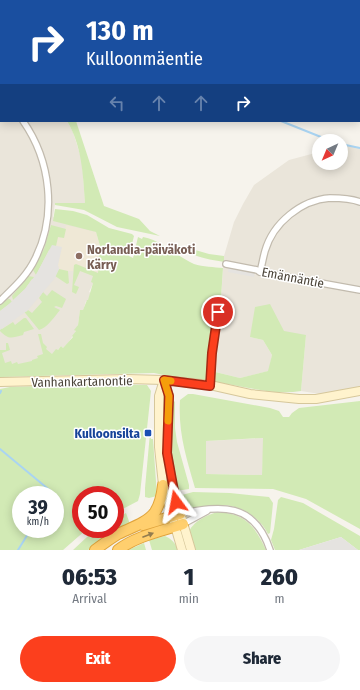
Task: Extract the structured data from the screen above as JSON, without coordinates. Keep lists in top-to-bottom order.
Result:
{
  "streets": {
    "street": ["Emännäntie", "Vanhankartanontie"]
  },
  "places": {
    "other": ["Norlandia-päiväkoti Kärry"],
    "transit": ["Kulloonsilta"]
  },
  "north": "bottom left",
  "page": {
    "turn": ["130 m", "Kulloonmäentie"],
    "speed": "39 km/h",
    "limit": "50",
    "eta": [
      "06:53",
      "Arrival",
      "1",
      "min",
      "260",
      "m"
    ],
    "buttons": ["Exit", "Share"]
  }
}
